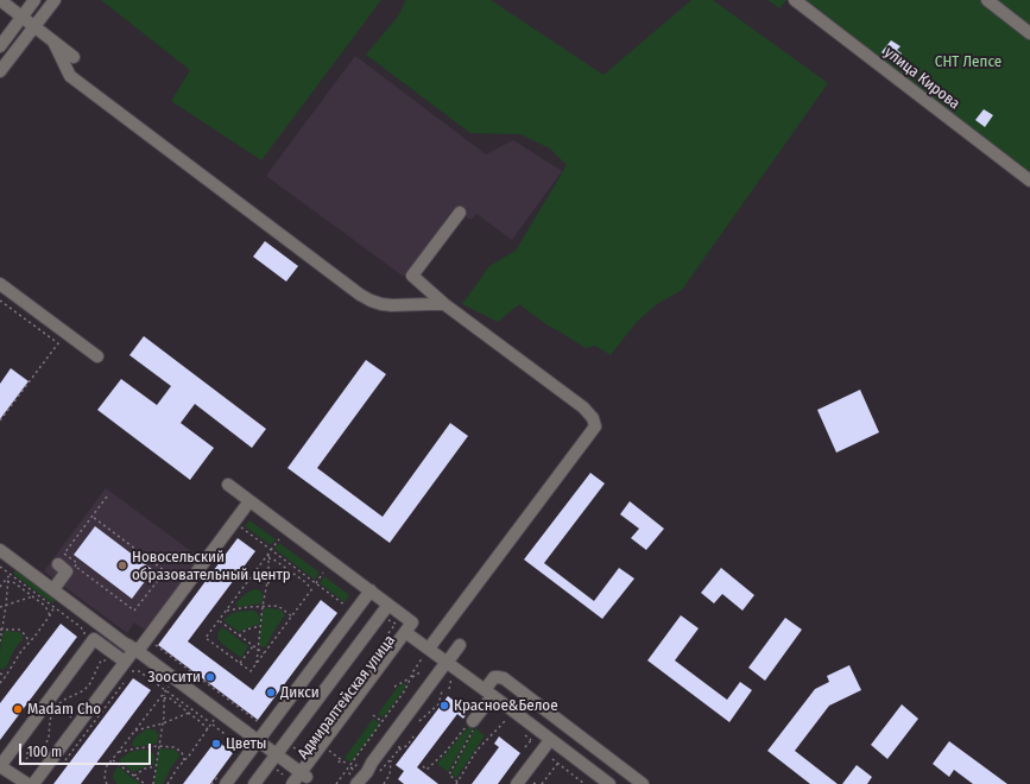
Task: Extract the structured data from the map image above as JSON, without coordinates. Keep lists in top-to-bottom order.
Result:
{
  "streets": {
    "street": ["улица Кирова", "Адмиралтейская улица"]
  },
  "parks": ["СНТ Лепсе"],
  "places": [
    "Новосельский образовательный центр",
    "Зоосити",
    "Дикси",
    "Красное&Белое",
    "Madam Cho",
    "Цветы"
  ],
  "scale_bar": "100 m"
}
